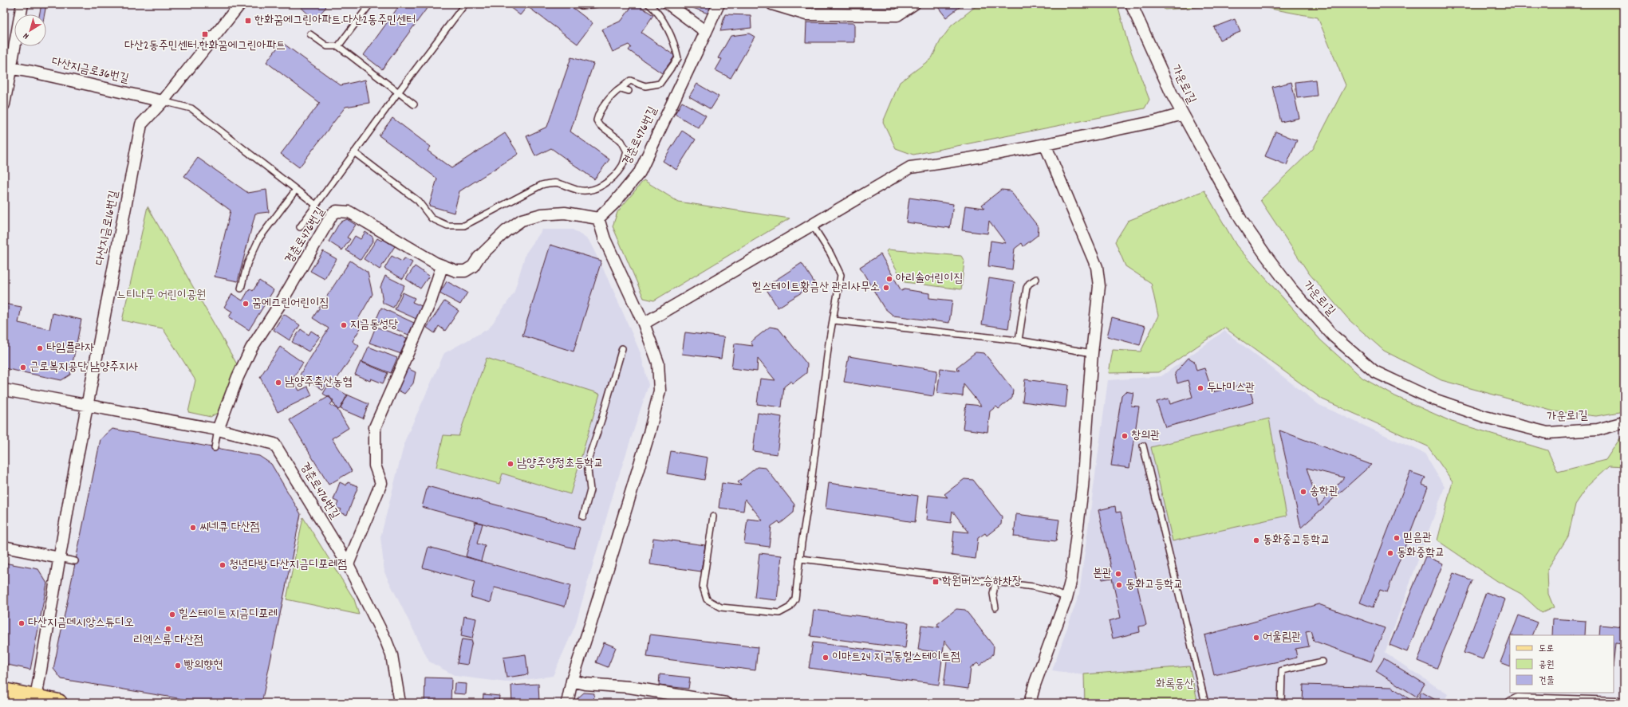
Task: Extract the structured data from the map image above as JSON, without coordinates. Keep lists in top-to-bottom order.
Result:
{
  "streets": {
    "street": [
      "다산지금로36번길",
      "가운로1길",
      "경춘로476번길",
      "다산지금로16번길"
    ]
  },
  "crossings": [
    ["다산지금로36번길", "다산지금로16번길"]
  ],
  "parks": ["느티나무 어린이공원", "화록동산"],
  "places": {
    "transit": ["한화꿈에그린아파트.다산2동주민센터", "다산2동주민센터.한화꿈에그린아파트", "학원버스 승하차장"],
    "other": [
      "아리솔어린이집",
      "힐스테이트황금산 관리사무소",
      "꿈에그린어린이집",
      "지금동성당",
      "타임플라자",
      "근로복지공단 남양주지사",
      "남양주축산농협",
      "두나미스관",
      "창의관",
      "남양주양정초등학교",
      "송학관",
      "씨네큐 다산점",
      "믿음관",
      "동화중고등학교",
      "동화중학교",
      "청년다방 다산지금디포레점",
      "본관",
      "동화고등학교",
      "힐스테이트 지금디포레",
      "다산지금데시앙스튜디오",
      "리엑스류 다산점",
      "어울림관",
      "이마트24 지금동힐스테이트점",
      "빵의향현"
    ]
  },
  "legend": ["도로", "공원", "건물"],
  "north": "bottom left"
}
